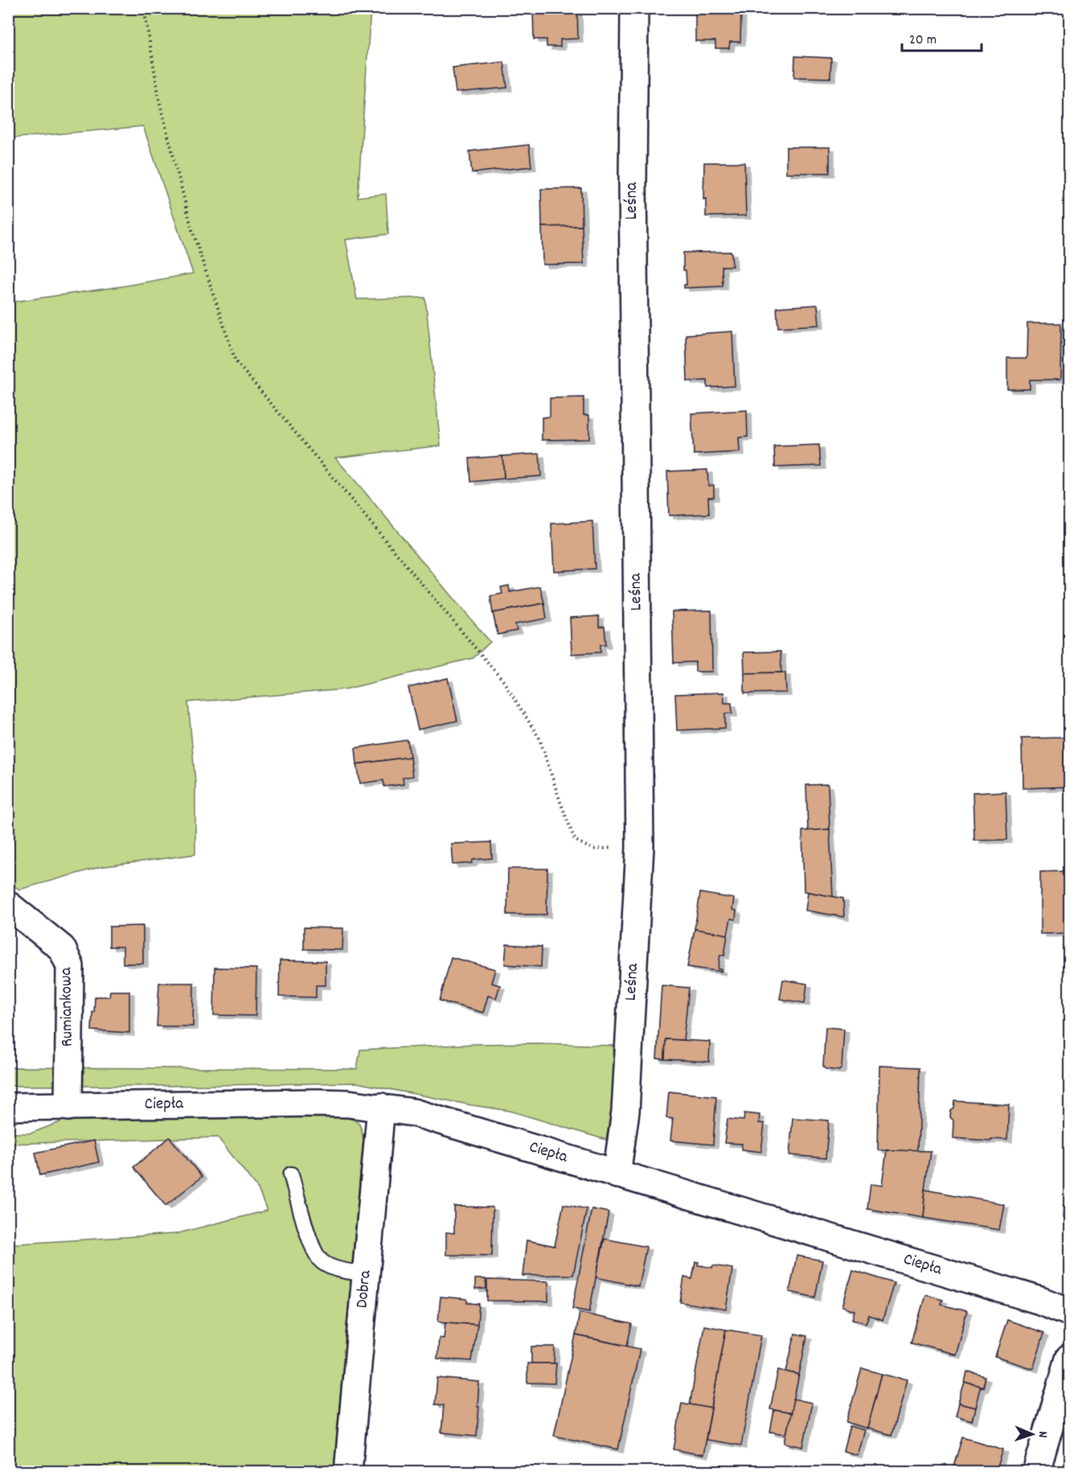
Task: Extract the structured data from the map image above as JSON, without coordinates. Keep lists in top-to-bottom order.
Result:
{
  "streets": {
    "street": [
      "Leśna",
      "Rumiankowa",
      "Ciepła",
      "Dobra"
    ]
  },
  "crossings": [
    ["Leśna", "Ciepła"],
    ["Rumiankowa", "Ciepła"],
    ["Ciepła", "Dobra"]
  ],
  "scale_bar": "20 m",
  "north": "right"
}
